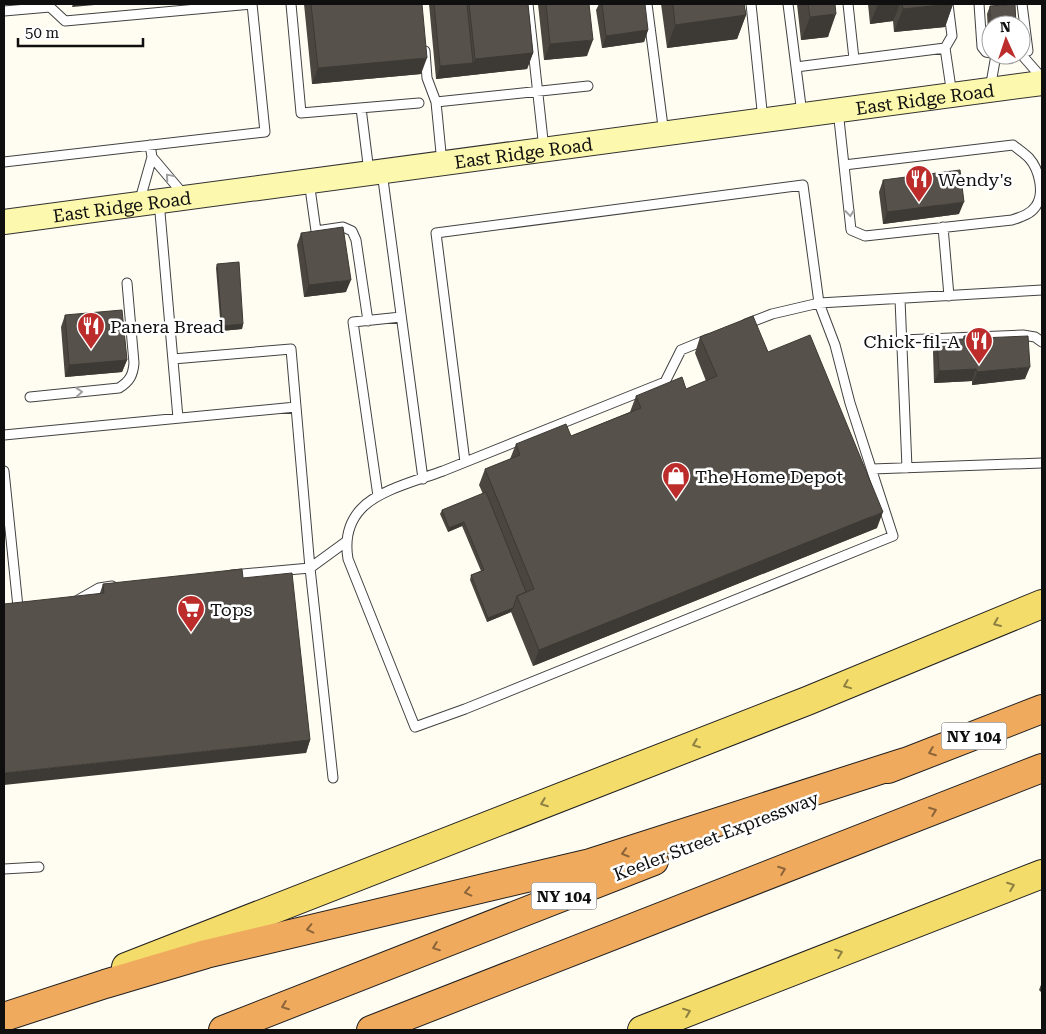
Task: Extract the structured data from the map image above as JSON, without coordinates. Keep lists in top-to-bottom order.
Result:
{
  "streets": {
    "highway": ["NY 104", "Keeler Street Expressway"],
    "main road": ["East Ridge Road"]
  },
  "places": {
    "restaurant": ["Wendy's", "Panera Bread", "Chick-fil-A"],
    "shop": ["The Home Depot"],
    "supermarket": ["Tops"]
  },
  "scale_bar": "50 m",
  "north": "top"
}
